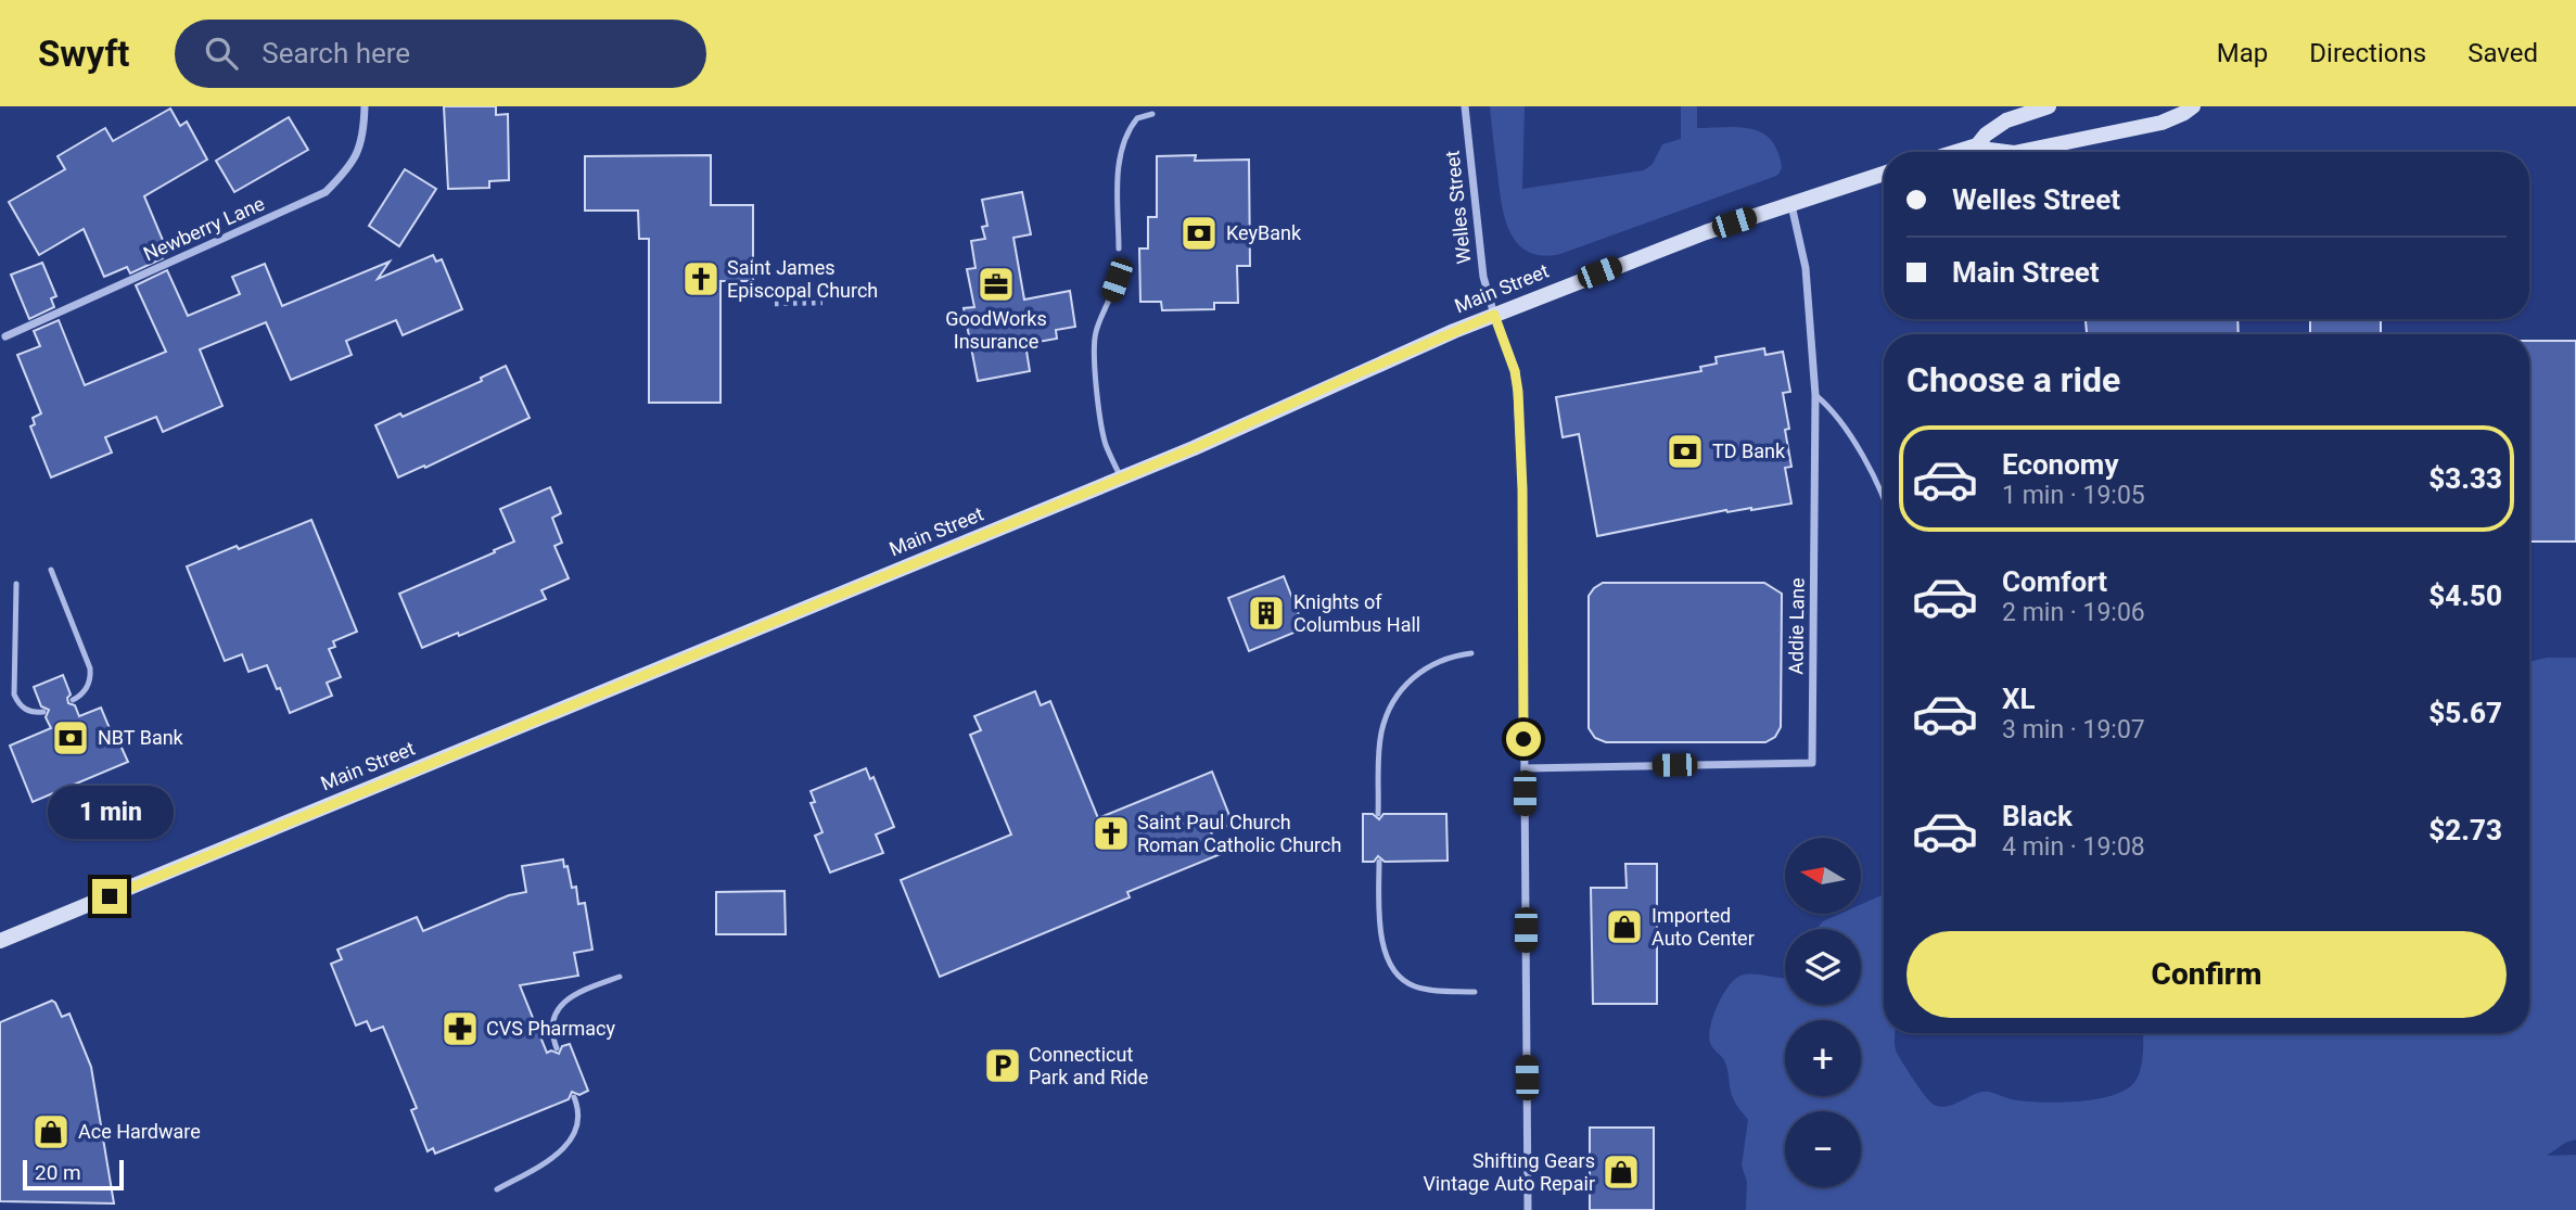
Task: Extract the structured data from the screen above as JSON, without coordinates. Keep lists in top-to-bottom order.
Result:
{
  "streets": {
    "main road": ["Main Street"],
    "street": ["Welles Street", "Newberry Lane", "Addie Lane"]
  },
  "crossings": [
    ["Welles Street", "Main Street"],
    ["Welles Street", "Addie Lane"],
    ["Main Street", "Addie Lane"]
  ],
  "places": {
    "bank": ["KeyBank", "TD Bank", "NBT Bank"],
    "church": ["Saint James Episcopal Church", "Saint Paul Church Roman Catholic Church"],
    "office": ["GoodWorks Insurance"],
    "building": ["Knights of Columbus Hall"],
    "shop": ["Imported Auto Center", "Ace Hardware", "Shifting Gears Vintage Auto Repair"],
    "pharmacy": ["CVS Pharmacy"],
    "parking": ["Connecticut Park and Ride"]
  },
  "scale_bar": "20 m",
  "north": "left",
  "page": {
    "header": "Swyft",
    "search": "Search here",
    "nav": ["Map", "Directions", "Saved"],
    "banner": ["Welles Street", "Main Street"],
    "heading": "Choose a ride",
    "list": [
      {
        "name": "Economy",
        "note": "1 min · 19:05",
        "value": "$3.33"
      },
      {
        "name": "Comfort",
        "note": "2 min · 19:06",
        "value": "$4.50"
      },
      {
        "name": "XL",
        "note": "3 min · 19:07",
        "value": "$5.67"
      },
      {
        "name": "Black",
        "note": "4 min · 19:08",
        "value": "$2.73"
      }
    ],
    "bubble": "1 min",
    "map_buttons": ["+", "−"],
    "buttons": "Confirm",
    "scale": "20 m"
  }
}
